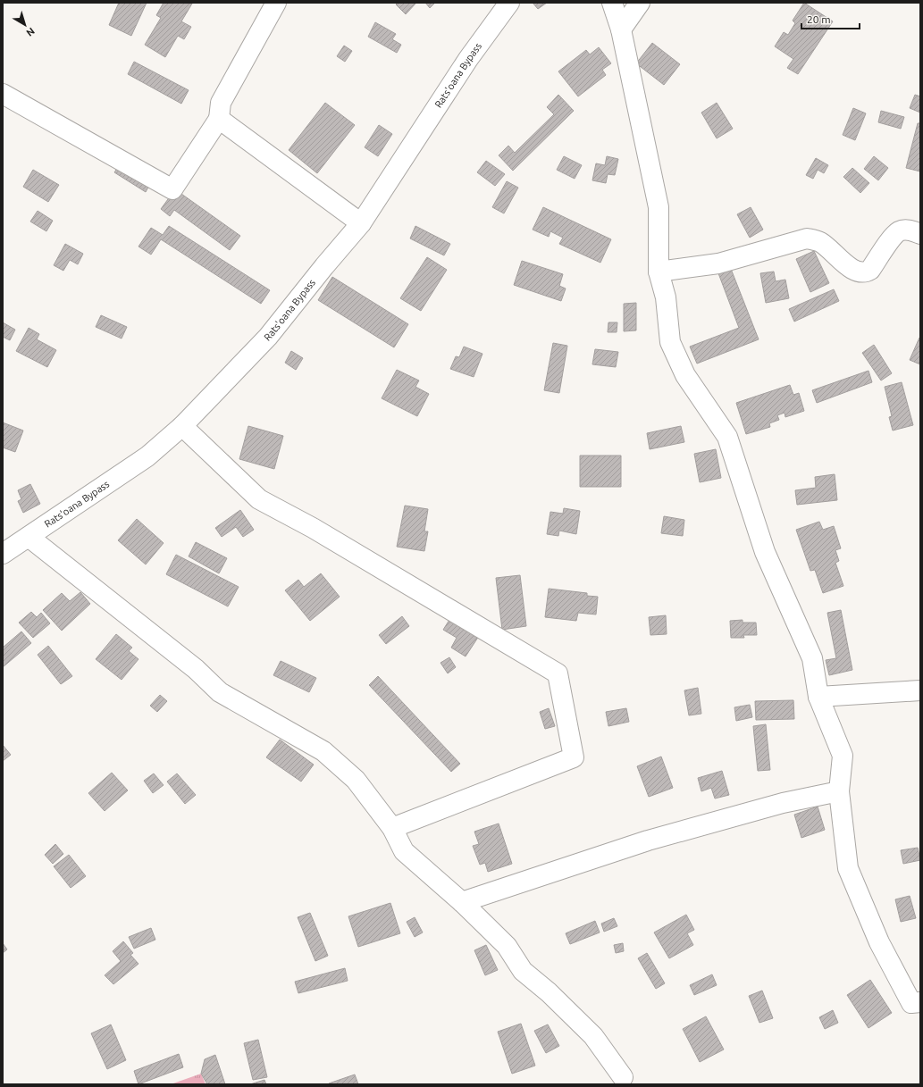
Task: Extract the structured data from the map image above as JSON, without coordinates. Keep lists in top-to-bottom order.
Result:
{
  "streets": {
    "street": ["Rats'oana Bypass"]
  },
  "scale_bar": "20 m",
  "north": "bottom right"
}
